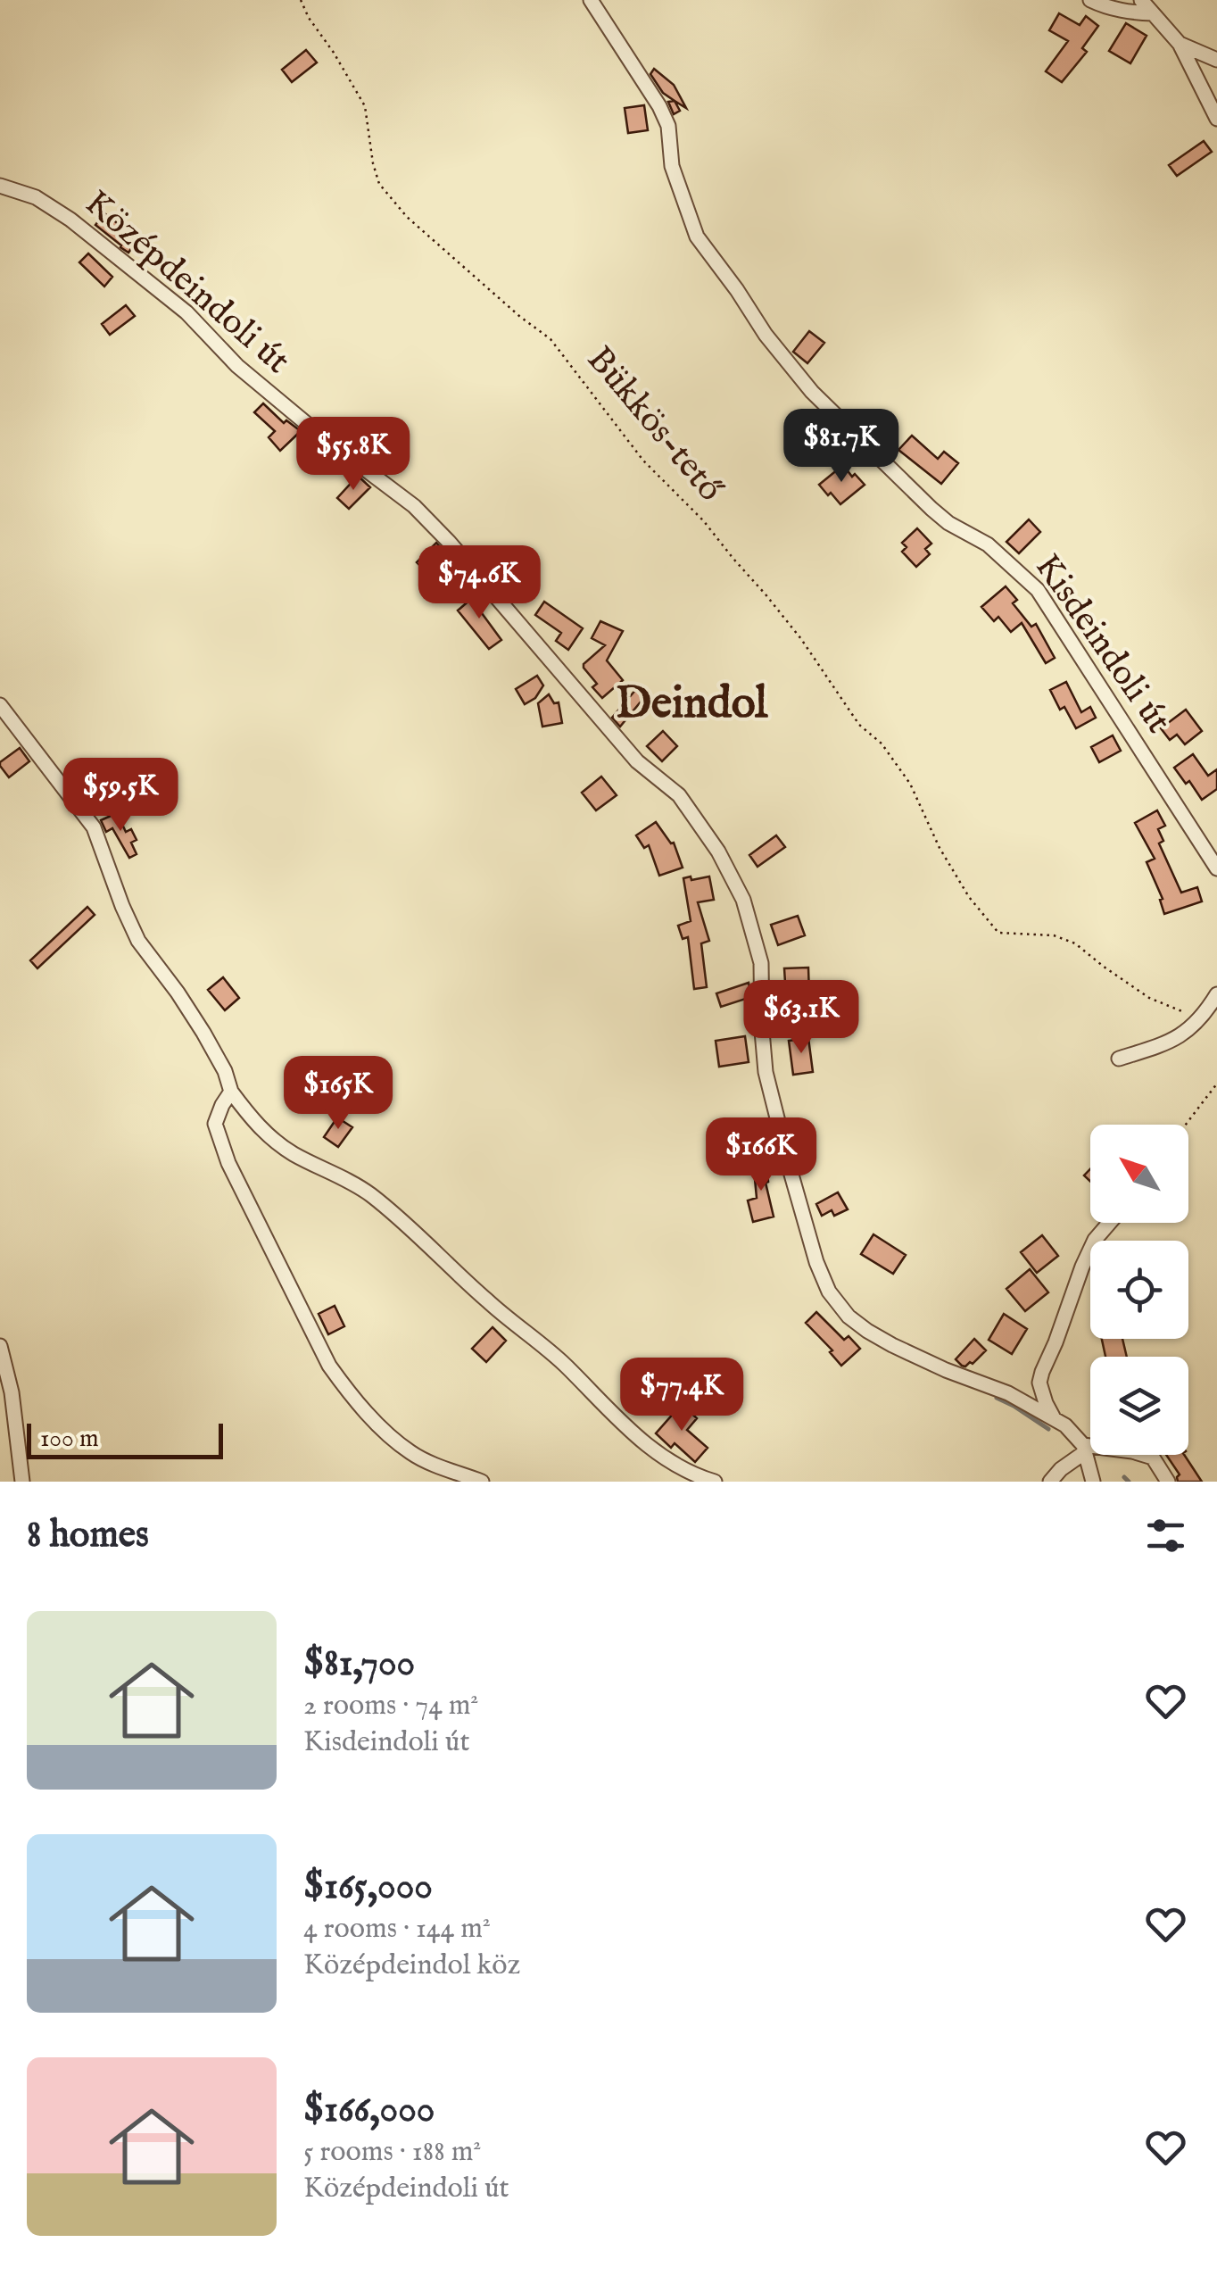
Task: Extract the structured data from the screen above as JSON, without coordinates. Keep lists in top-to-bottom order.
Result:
{
  "streets": {
    "street": ["Középdeindoli út", "Kisdeindoli út"],
    "path": ["Bükkös-tető"]
  },
  "districts": ["Deindol"],
  "scale_bar": "100 m",
  "north": "top left",
  "page": {
    "price": [
      "$81.7K",
      "$55.8K",
      "$74.6K",
      "$59.5K",
      "$63.1K",
      "$165K",
      "$166K",
      "$77.4K"
    ],
    "scale": "100 m",
    "heading": "8 homes",
    "list": [
      {
        "name": "$81,700",
        "note": "2 rooms · 74 m² · Kisdeindoli út"
      },
      {
        "name": "$165,000",
        "note": "4 rooms · 144 m² · Középdeindol köz"
      },
      {
        "name": "$166,000",
        "note": "5 rooms · 188 m² · Középdeindoli út"
      }
    ]
  }
}
